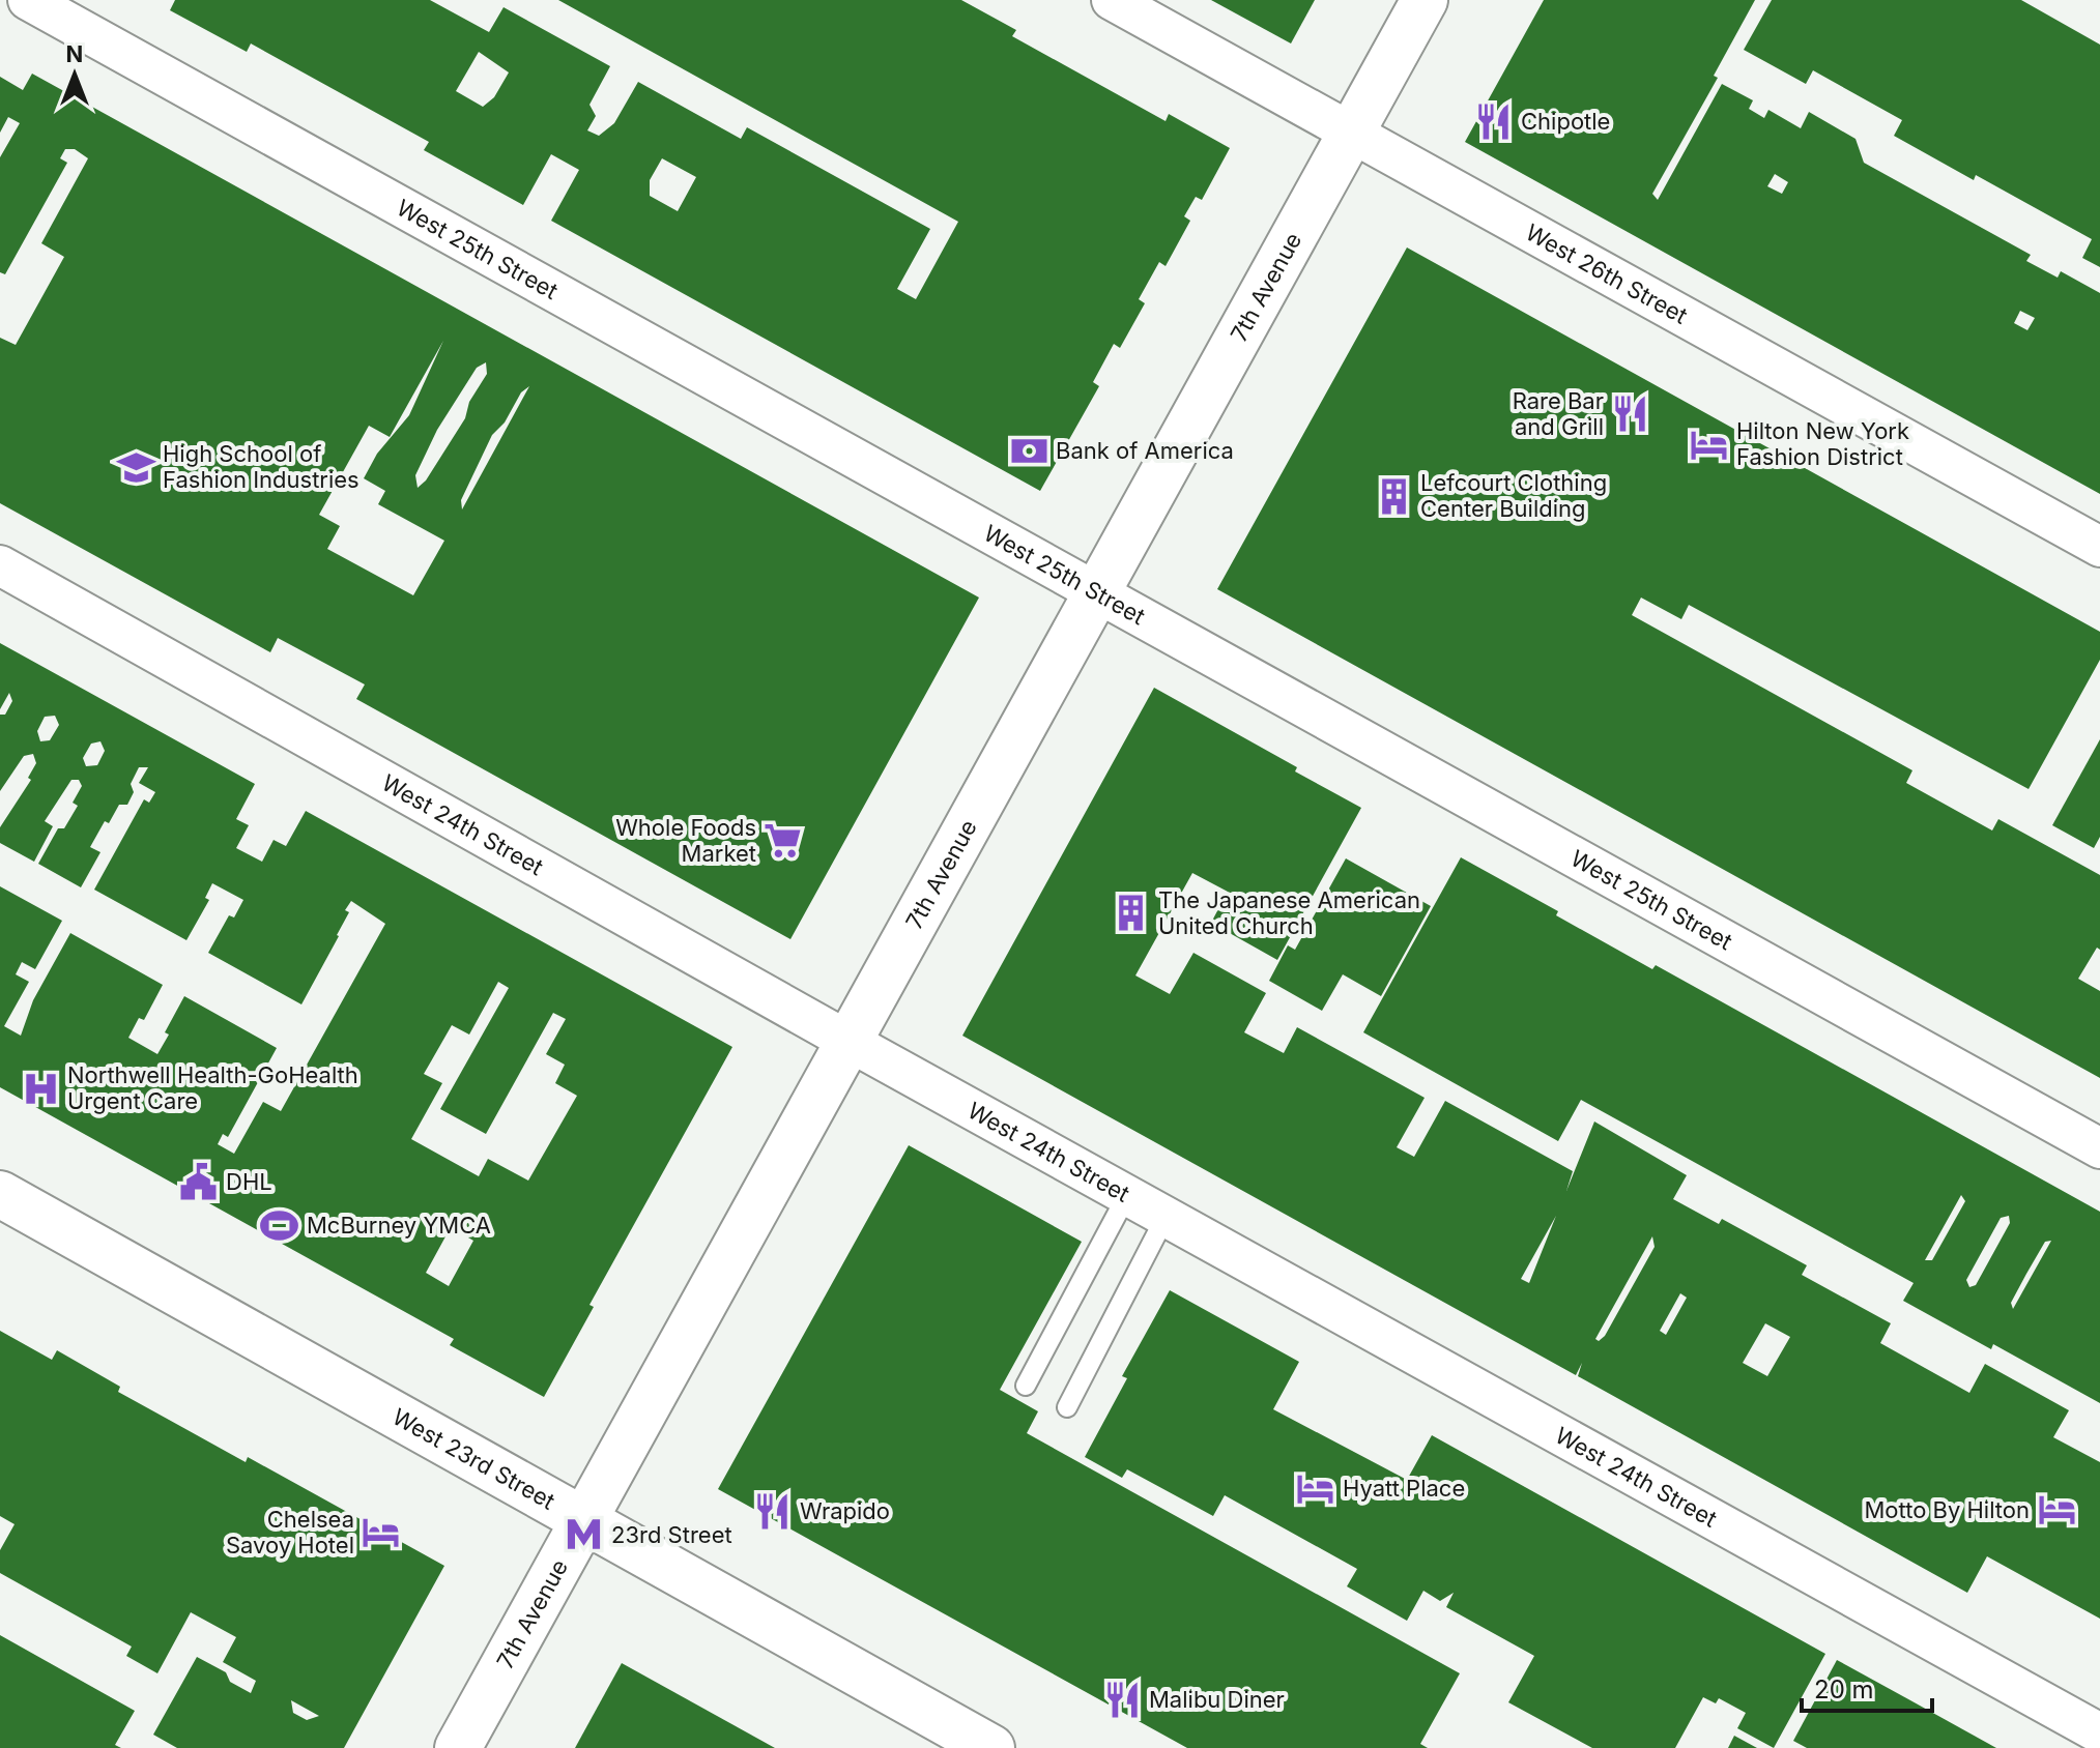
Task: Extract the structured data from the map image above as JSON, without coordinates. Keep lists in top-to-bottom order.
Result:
{
  "streets": {
    "main road": ["7th Avenue", "West 23rd Street"],
    "street": ["West 25th Street", "West 26th Street", "West 24th Street"]
  },
  "crossings": [
    ["West 25th Street", "7th Avenue"],
    ["West 26th Street", "7th Avenue"],
    ["7th Avenue", "West 24th Street"],
    ["7th Avenue", "West 23rd Street"]
  ],
  "places": {
    "restaurant": [
      "Chipotle",
      "Rare Bar and Grill",
      "Wrapido",
      "Malibu Diner"
    ],
    "hotel": [
      "Hilton New York Fashion District",
      "Hyatt Place",
      "Motto By Hilton",
      "Chelsea Savoy Hotel"
    ],
    "bank": ["Bank of America"],
    "school or university": ["High School of Fashion Industries"],
    "building": ["Lefcourt Clothing Center Building", "The Japanese American United Church"],
    "supermarket": ["Whole Foods Market"],
    "hospital": ["Northwell Health-GoHealth Urgent Care"],
    "public building": ["DHL"],
    "sports": ["McBurney YMCA"],
    "metro station": ["23rd Street"]
  },
  "scale_bar": "20 m",
  "north": "top"
}
